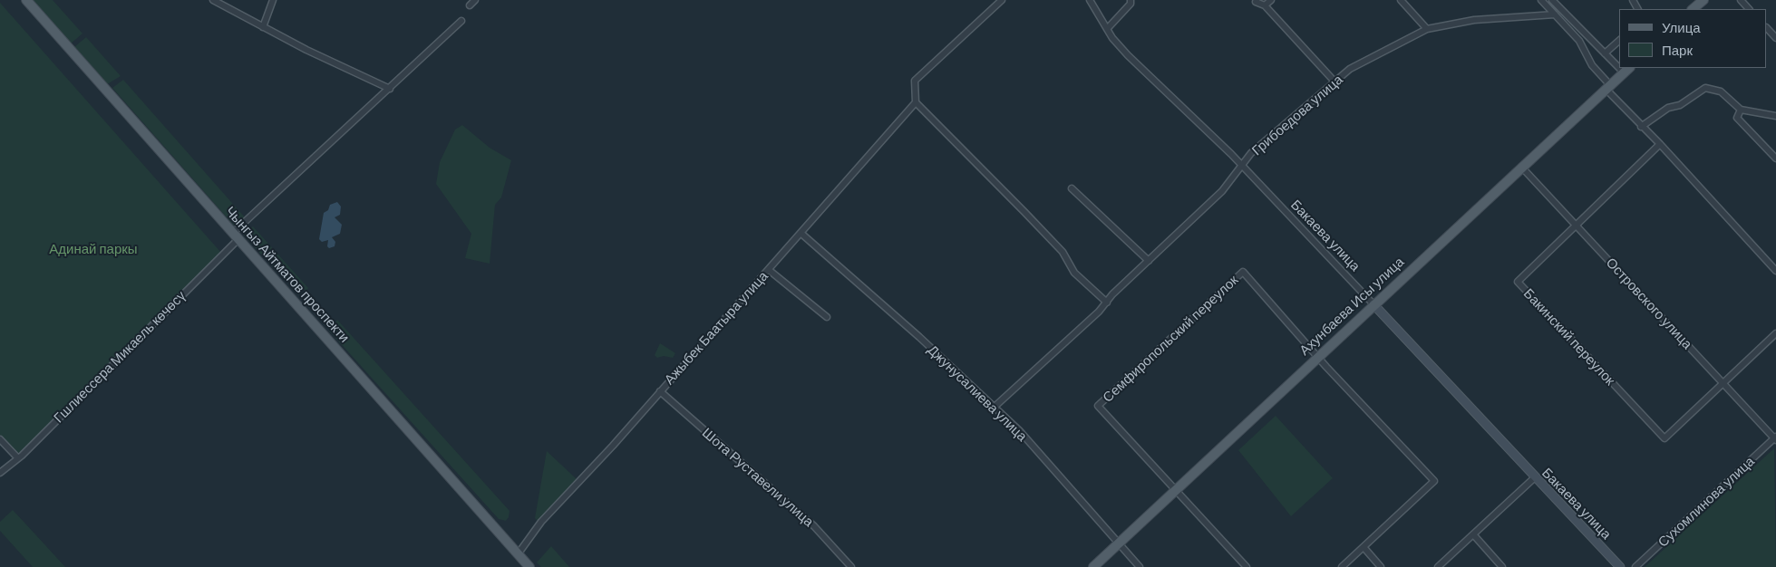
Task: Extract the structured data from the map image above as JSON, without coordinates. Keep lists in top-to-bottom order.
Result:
{
  "streets": {
    "main road": ["Бакаева улица", "Чынгыз Айтматов проспекти", "Ахунбаева Исы улица"],
    "street": [
      "Грибоедова улица",
      "Островского улица",
      "Ажыбек Баатыра улица",
      "Бакинский переулок",
      "Семфиропольский переулок",
      "Гшлиессера Микаель көчөсү",
      "Джунусалиева улица",
      "Шота Руставели улица",
      "Сухомлинова улица"
    ]
  },
  "crossings": [
    ["Грибоедова улица", "Бакаева улица"],
    ["Грибоедова улица", "Джунусалиева улица"],
    ["Бакаева улица", "Ахунбаева Исы улица"],
    ["Чынгыз Айтматов проспекти", "Ажыбек Баатыра улица"],
    ["Чынгыз Айтматов проспекти", "Гшлиессера Микаель көчөсү"],
    ["Островского улица", "Ахунбаева Исы улица"],
    ["Островского улица", "Бакинский переулок"],
    ["Островского улица", "Сухомлинова улица"],
    ["Ахунбаева Исы улица", "Семфиропольский переулок"],
    ["Ахунбаева Исы улица", "Джунусалиева улица"],
    ["Ажыбек Баатыра улица", "Джунусалиева улица"],
    ["Ажыбек Баатыра улица", "Шота Руставели улица"]
  ],
  "parks": ["Адинай паркы"],
  "legend": ["Улица", "Парк"]
}
